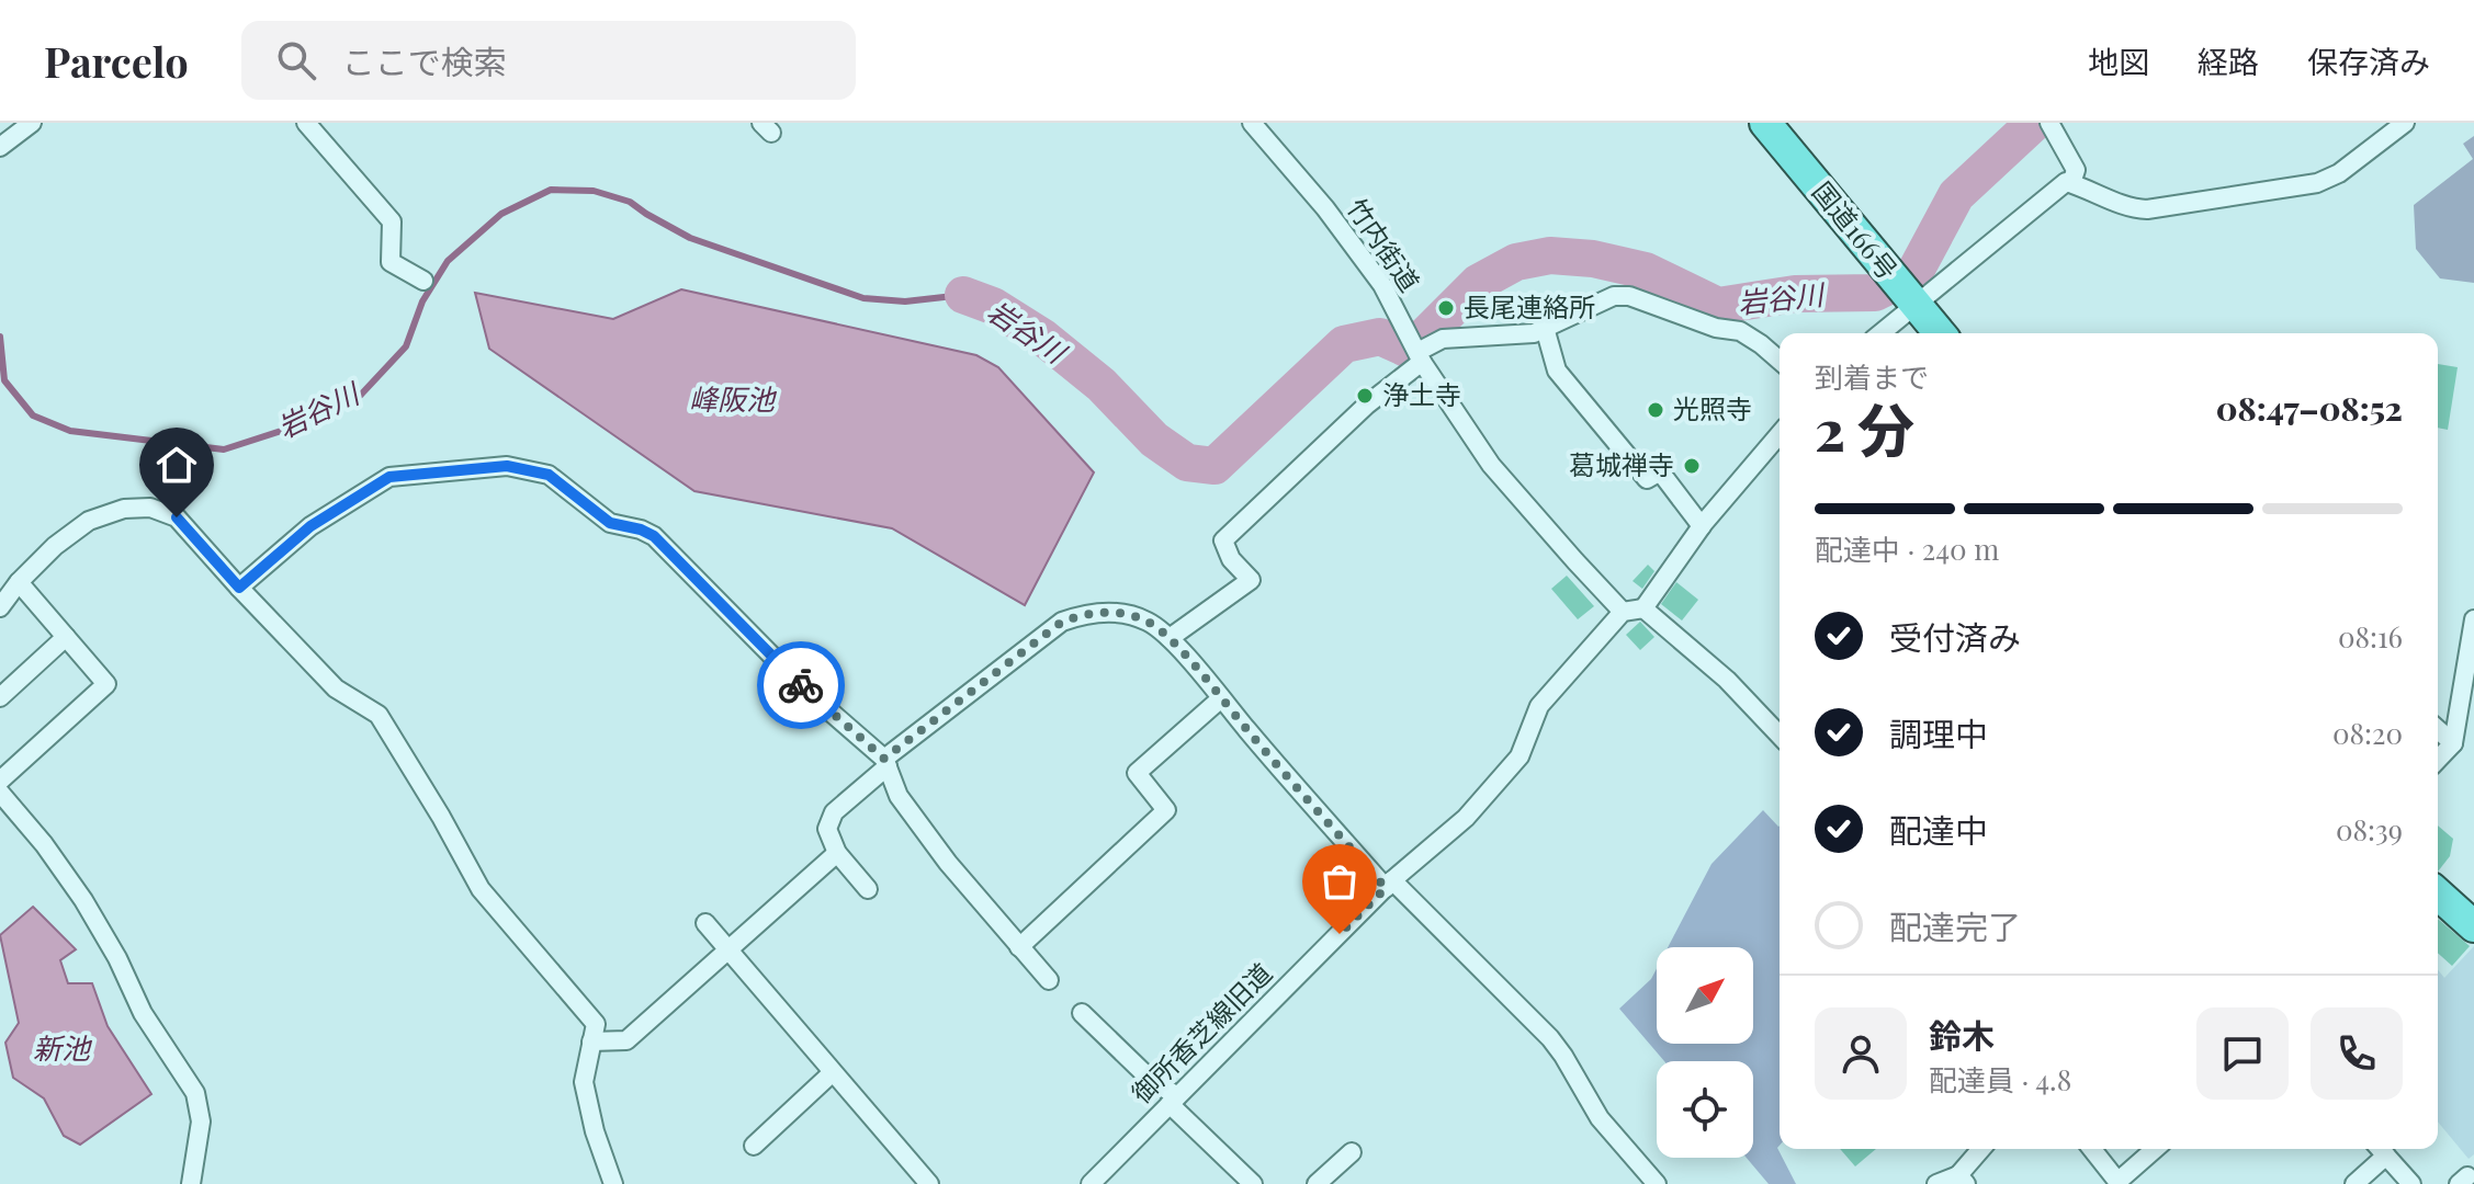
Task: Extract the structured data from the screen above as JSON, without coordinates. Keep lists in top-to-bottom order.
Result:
{
  "streets": {
    "highway": ["国道166号"],
    "street": ["竹内街道", "御所香芝線旧道"]
  },
  "crossings": [
    ["竹内街道", "御所香芝線旧道"]
  ],
  "water": ["岩谷川", "峰阪池", "新池"],
  "places": [
    "長尾連絡所",
    "浄土寺",
    "光照寺",
    "葛城禅寺"
  ],
  "north": "top right",
  "page": {
    "header": "Parcelo",
    "search": "ここで検索",
    "nav": ["地図", "経路", "保存済み"],
    "heading": ["2 分", "到着まで", "08:47–08:52"],
    "panel": ["鈴木", "配達員 · 4.8"],
    "bar": "配達中 · 240 m",
    "list": [
      ["受付済み", "08:16"],
      ["調理中", "08:20"],
      ["配達中", "08:39"],
      "配達完了"
    ]
  }
}
